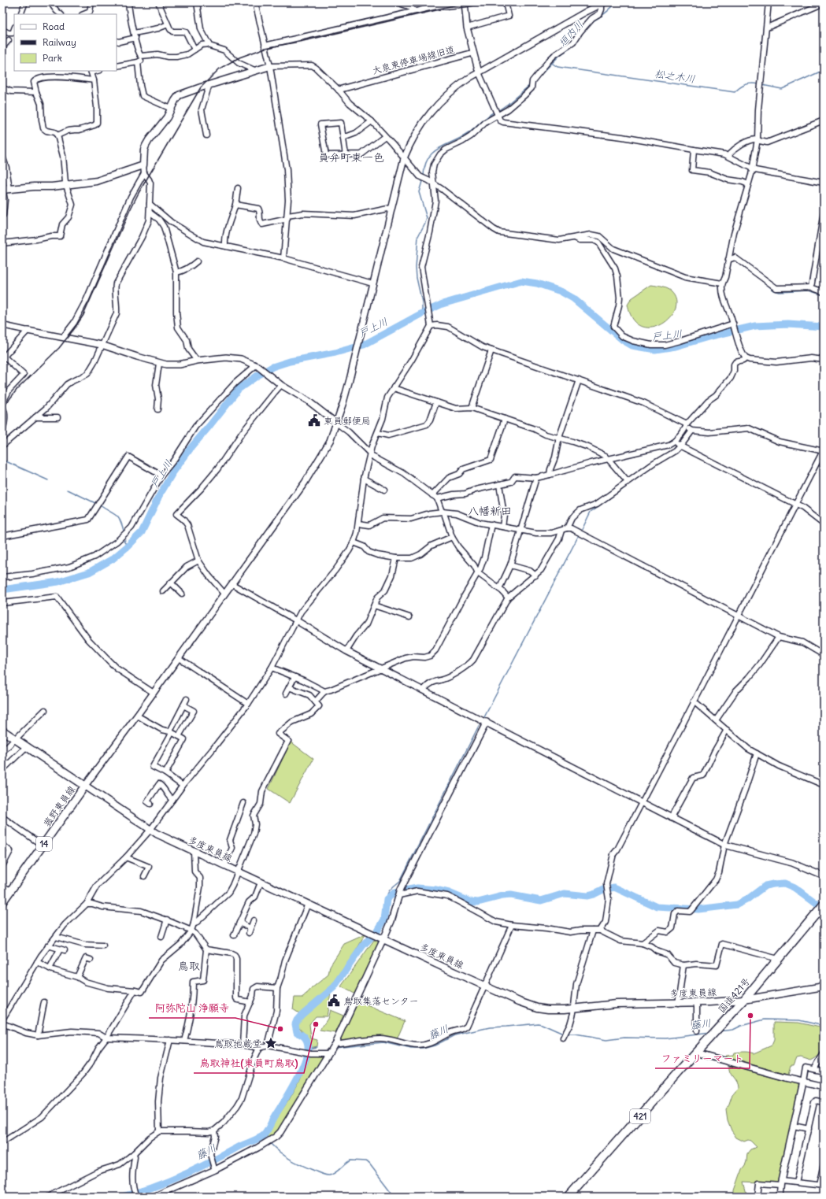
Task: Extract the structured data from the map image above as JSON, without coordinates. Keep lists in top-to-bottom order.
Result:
{
  "streets": {
    "highway": ["国道421号", "421"],
    "main road": ["菰野東員線", "14", "多度東員線"],
    "street": ["大泉東停車場線旧道"]
  },
  "crossings": [
    ["菰野東員線", "多度東員線"],
    ["多度東員線", "国道421号"]
  ],
  "districts": ["員弁町東一色", "八幡新田", "鳥取"],
  "water": [
    "垣内川",
    "松之木川",
    "戸上川",
    "藤川"
  ],
  "places": {
    "public building": ["東員郵便局", "鳥取集落センター"],
    "other": ["ファミリーマート", "鳥取神社(東員町鳥取)", "阿弥陀山 浄願寺"],
    "place": ["鳥取地蔵堂"]
  },
  "legend": ["Road", "Railway", "Park"]
}
